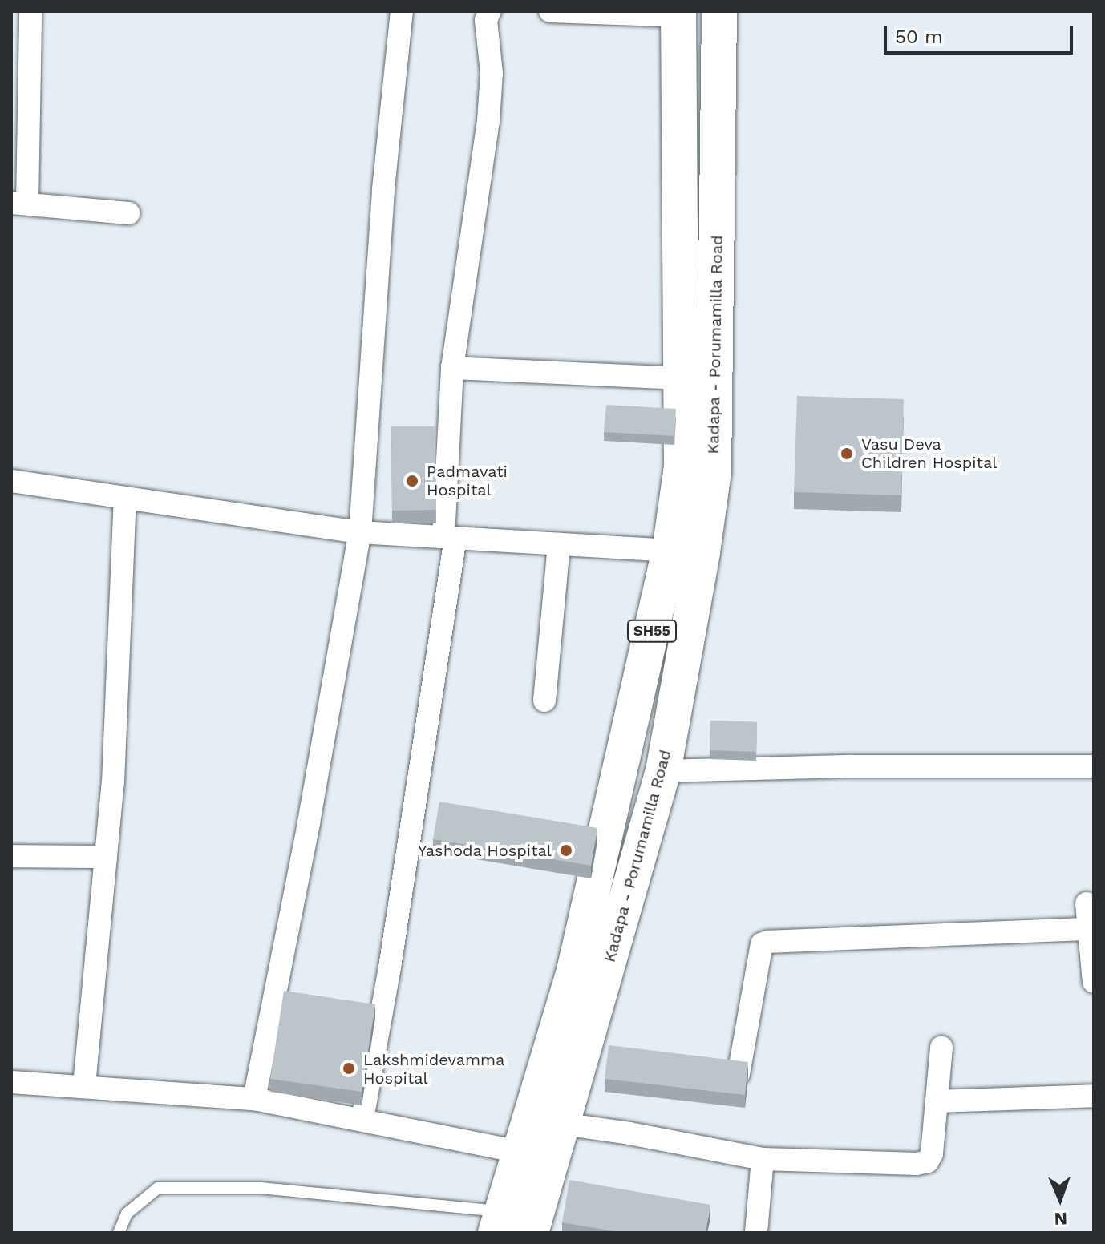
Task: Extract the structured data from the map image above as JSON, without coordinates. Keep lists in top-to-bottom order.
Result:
{
  "streets": {
    "main road": ["Kadapa - Porumamilla Road", "SH55"]
  },
  "places": [
    "Vasu Deva Children Hospital",
    "Padmavati Hospital",
    "Yashoda Hospital",
    "Lakshmidevamma Hospital"
  ],
  "scale_bar": "50 m",
  "north": "bottom"
}
